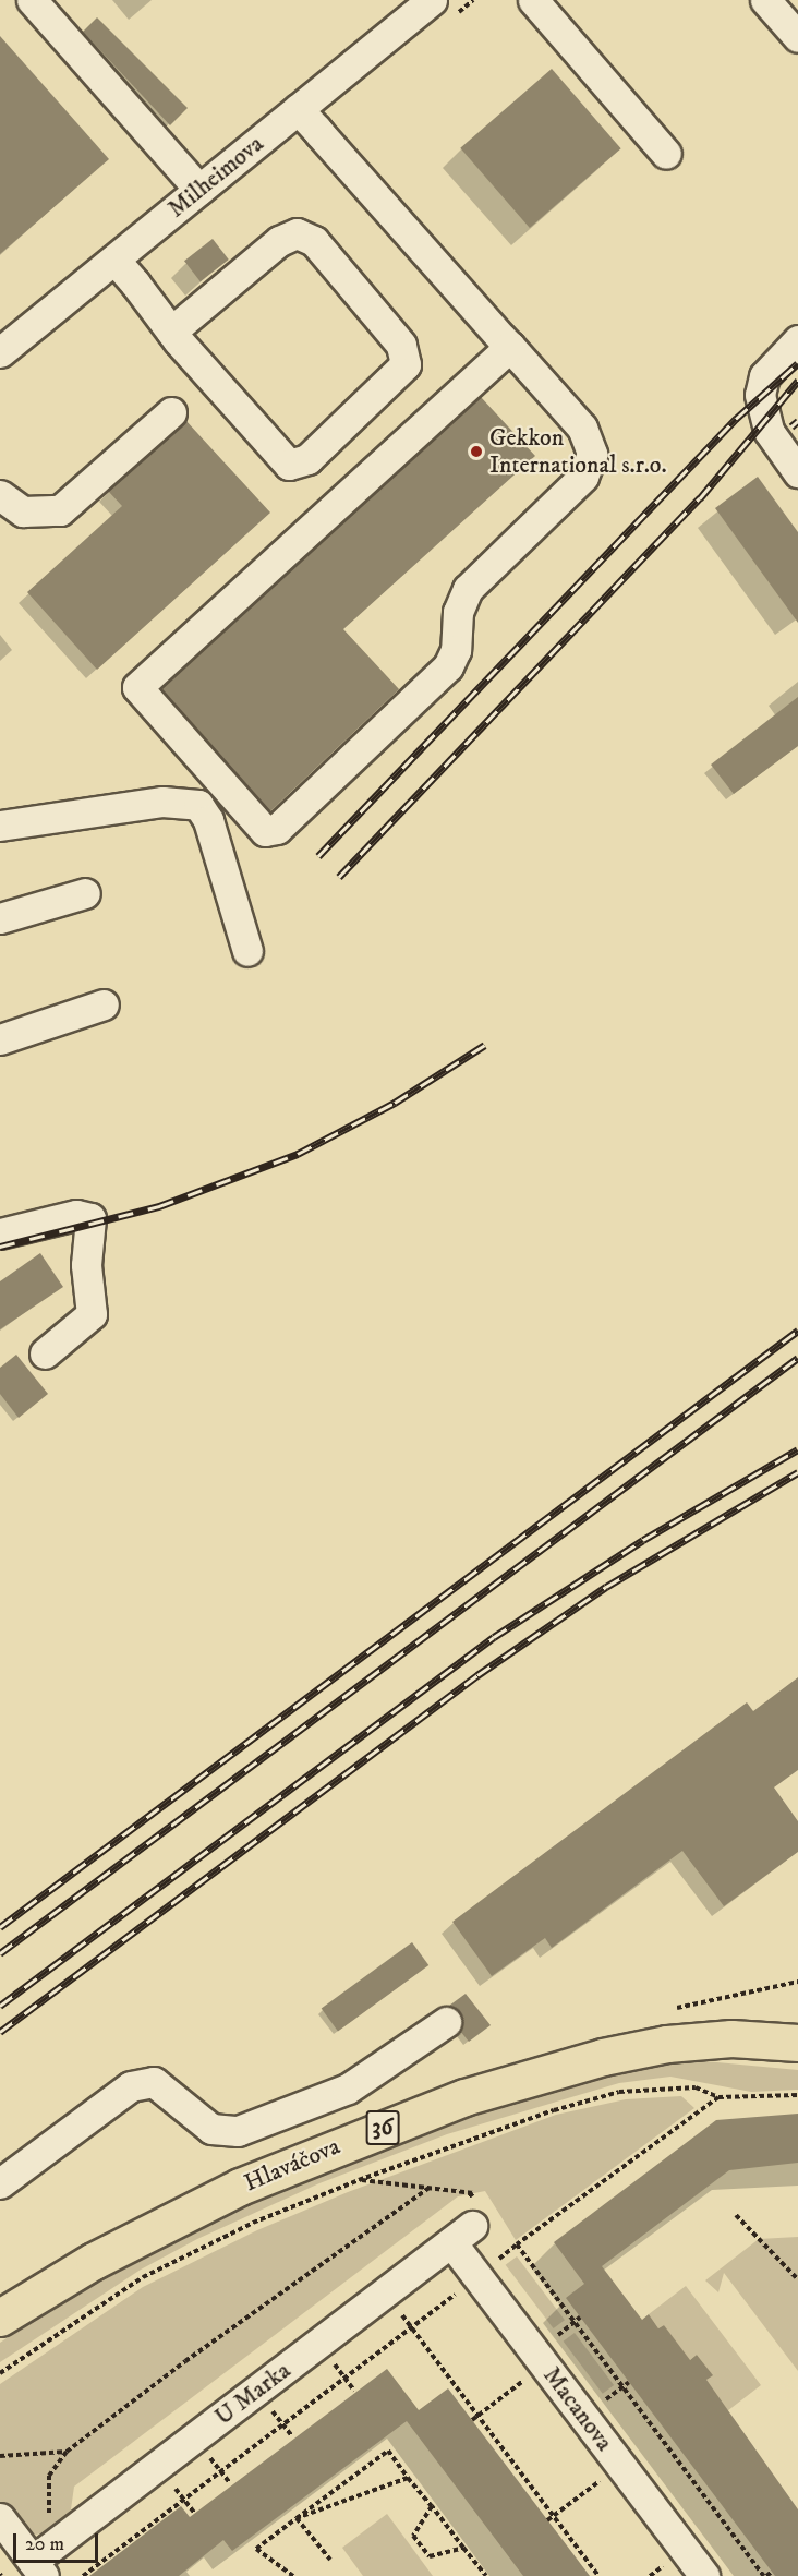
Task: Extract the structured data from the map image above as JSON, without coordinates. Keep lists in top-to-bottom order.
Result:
{
  "streets": {
    "main road": ["36", "Hlaváčova"],
    "street": ["Milheimova", "U Marka", "Macanova"]
  },
  "crossings": [
    ["U Marka", "Macanova"]
  ],
  "places": ["Gekkon International s.r.o."],
  "scale_bar": "20 m"
}
